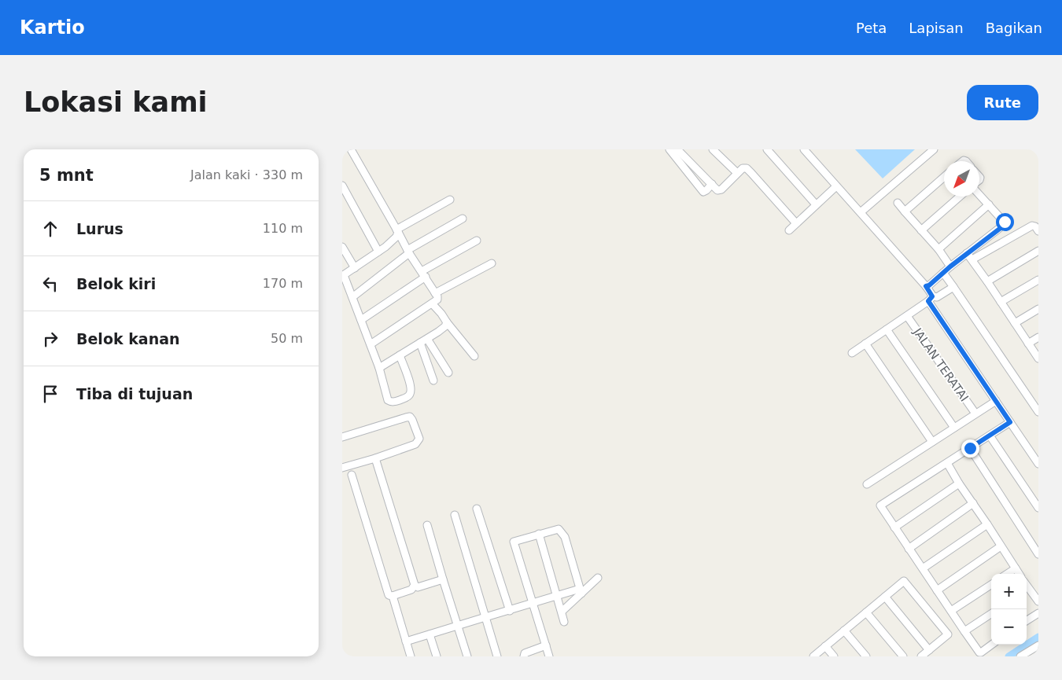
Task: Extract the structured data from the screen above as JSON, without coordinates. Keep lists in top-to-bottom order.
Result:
{
  "streets": {
    "street": ["JALAN TERATAI"]
  },
  "north": "bottom left",
  "page": {
    "header": "Kartio",
    "nav": ["Peta", "Lapisan", "Bagikan"],
    "buttons": "Rute",
    "title": "Lokasi kami",
    "heading": ["5 mnt", "Jalan kaki · 330 m"],
    "list": [
      ["Lurus", "110 m"],
      ["Belok kiri", "170 m"],
      ["Belok kanan", "50 m"],
      "Tiba di tujuan"
    ],
    "map_buttons": ["+", "−"]
  }
}
